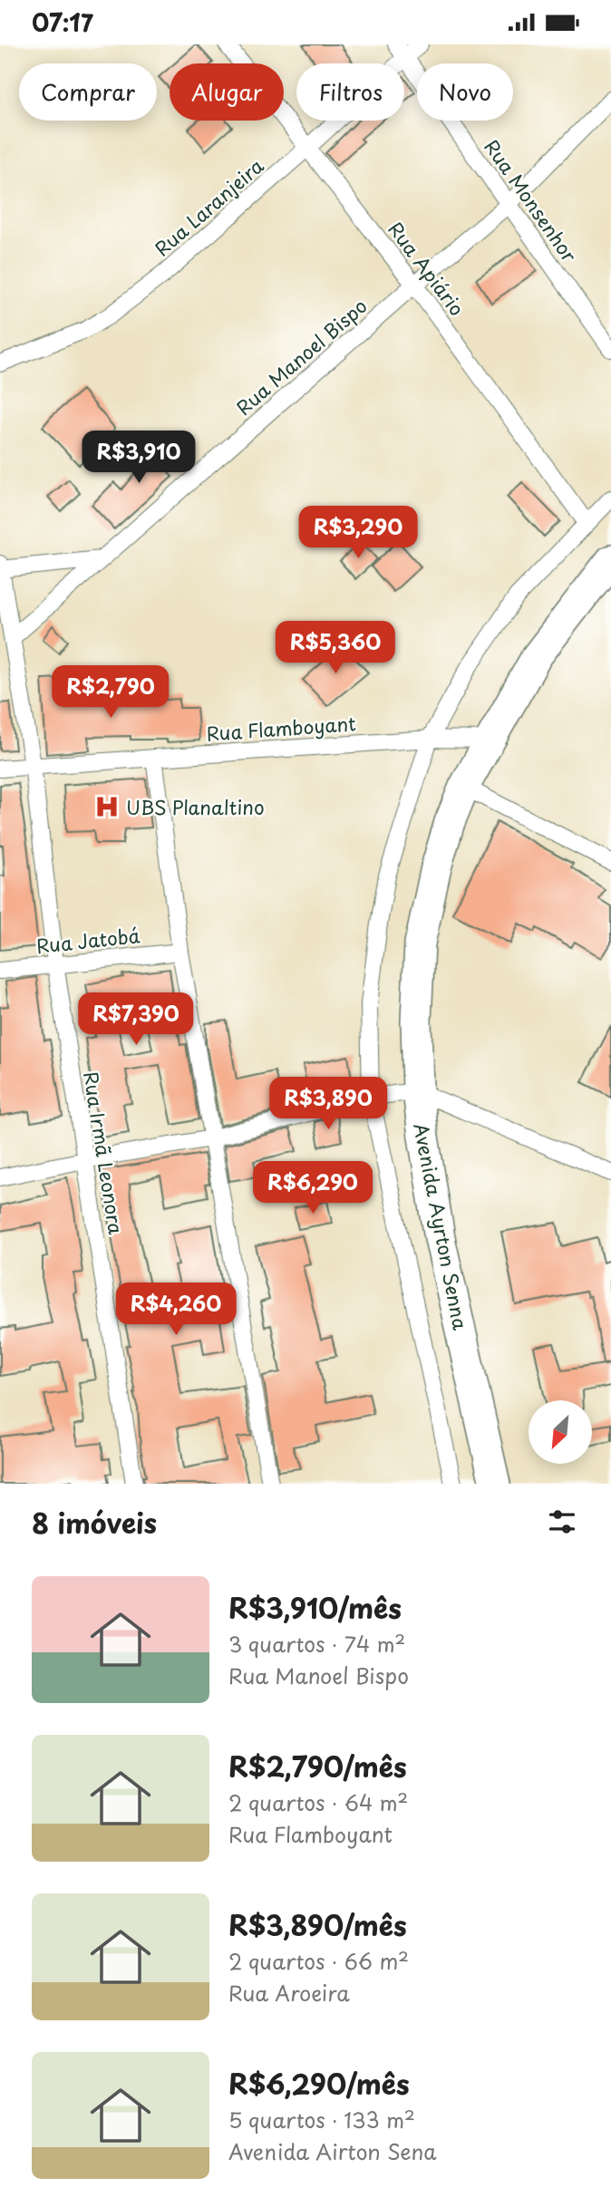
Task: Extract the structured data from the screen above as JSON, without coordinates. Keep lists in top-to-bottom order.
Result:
{
  "streets": {
    "highway": ["Avenida Ayrton Senna"],
    "street": [
      "Rua Monsenhor",
      "Rua Laranjeira",
      "Rua Apiário",
      "Rua Manoel Bispo",
      "Rua Flamboyant",
      "Rua Jatobá",
      "Rua Irmã Leonora"
    ]
  },
  "crossings": [
    ["Rua Monsenhor", "Rua Laranjeira"],
    ["Rua Monsenhor", "Rua Manoel Bispo"],
    ["Rua Laranjeira", "Rua Apiário"],
    ["Rua Apiário", "Rua Manoel Bispo"],
    ["Rua Manoel Bispo", "Rua Irmã Leonora"],
    ["Rua Flamboyant", "Rua Irmã Leonora"],
    ["Rua Flamboyant", "Avenida Ayrton Senna"],
    ["Rua Jatobá", "Rua Irmã Leonora"]
  ],
  "places": {
    "hospital": ["UBS Planaltino"]
  },
  "north": "bottom left",
  "page": {
    "status": "07:17",
    "chip": [
      "Comprar",
      "Alugar",
      "Filtros",
      "Novo"
    ],
    "price": [
      "R$3,910",
      "R$3,290",
      "R$5,360",
      "R$2,790",
      "R$7,390",
      "R$3,890",
      "R$6,290",
      "R$4,260"
    ],
    "heading": "8 imóveis",
    "list": [
      {
        "name": "R$3,910/mês",
        "note": "3 quartos · 74 m² · Rua Manoel Bispo"
      },
      {
        "name": "R$2,790/mês",
        "note": "2 quartos · 64 m² · Rua Flamboyant"
      },
      {
        "name": "R$3,890/mês",
        "note": "2 quartos · 66 m² · Rua Aroeira"
      },
      {
        "name": "R$6,290/mês",
        "note": "5 quartos · 133 m² · Avenida Airton Sena"
      }
    ]
  }
}
